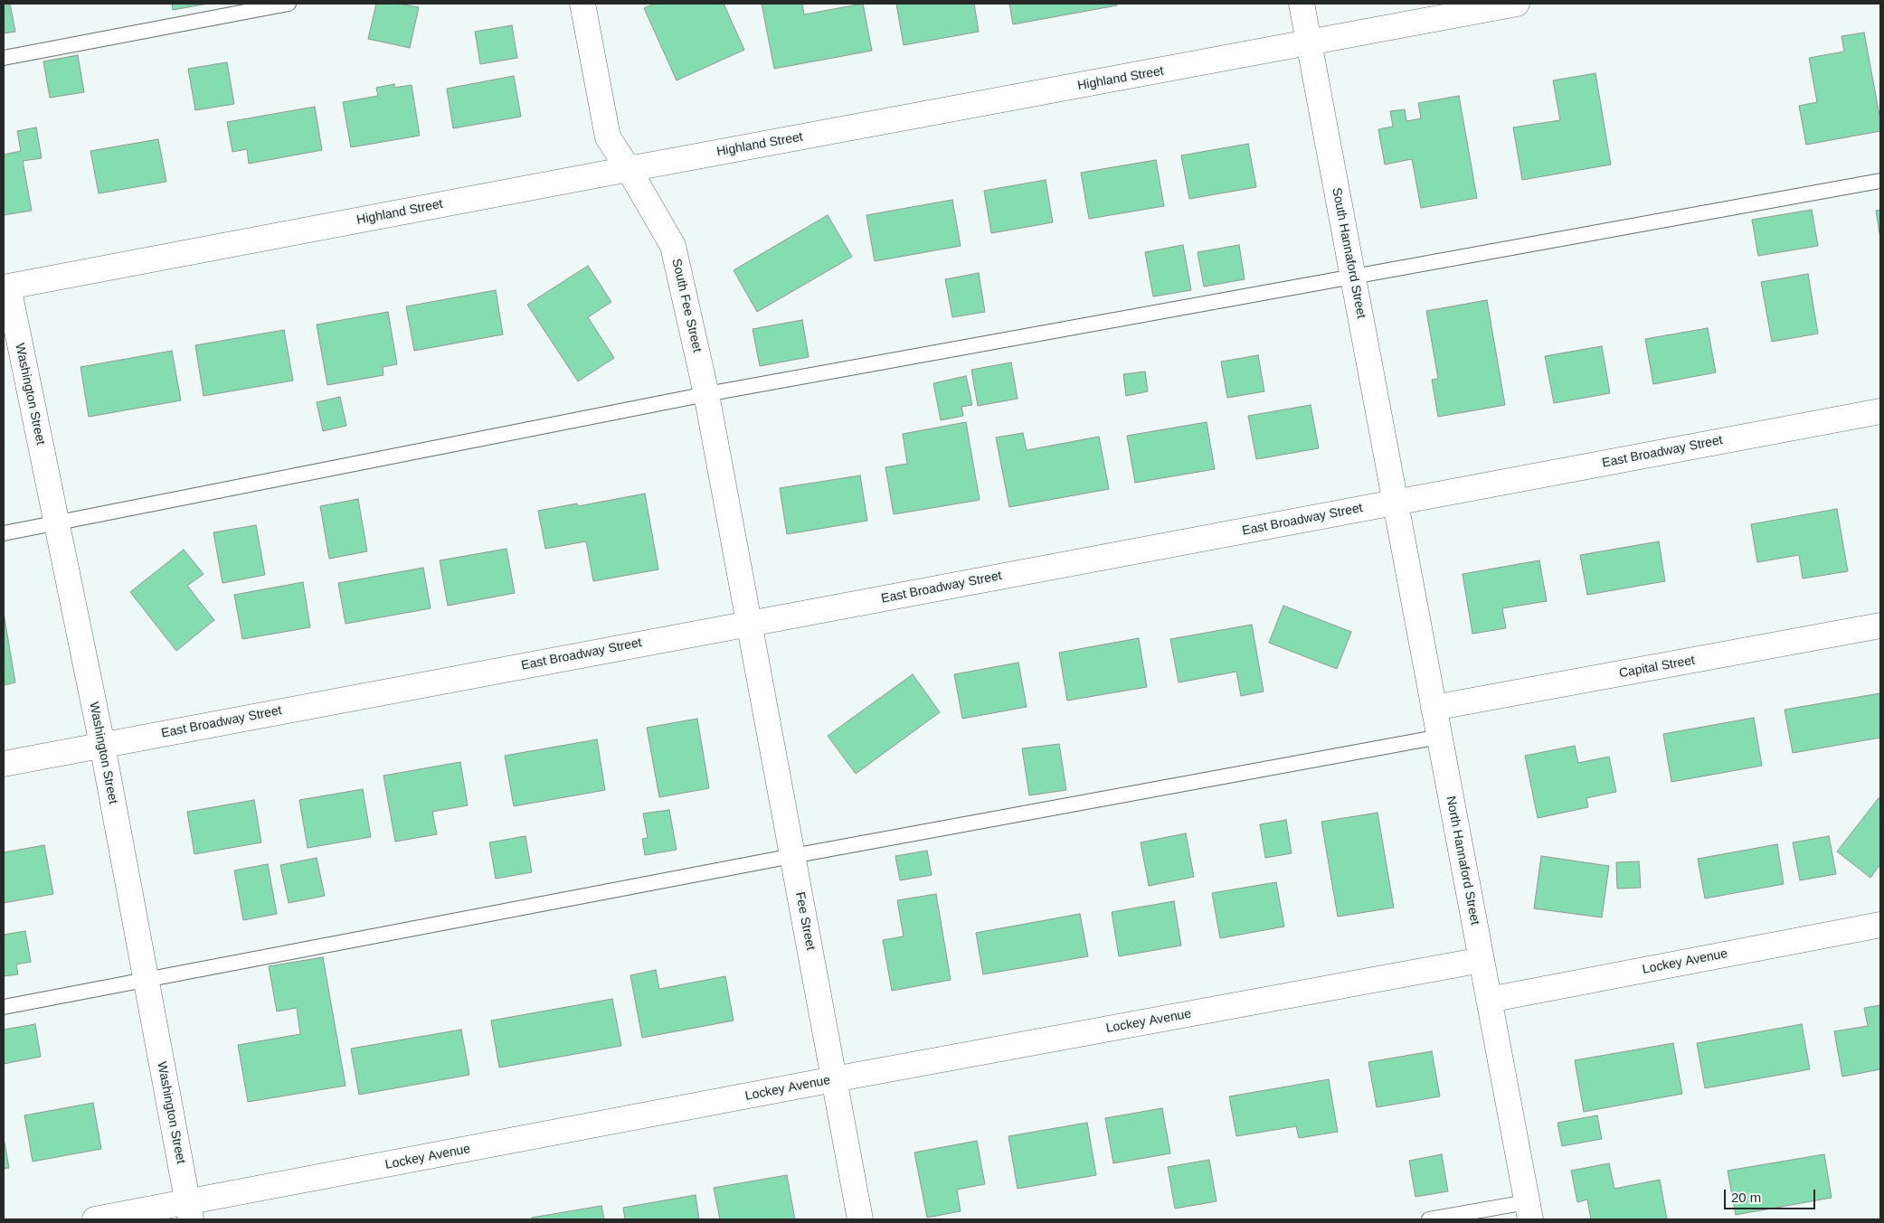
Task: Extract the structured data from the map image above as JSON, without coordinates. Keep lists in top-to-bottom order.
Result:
{
  "streets": {
    "street": [
      "Highland Street",
      "South Hannaford Street",
      "South Fee Street",
      "Washington Street",
      "East Broadway Street",
      "Capital Street",
      "North Hannaford Street",
      "Fee Street",
      "Lockey Avenue"
    ]
  },
  "crossings": [
    ["Highland Street", "South Hannaford Street"],
    ["Highland Street", "South Fee Street"],
    ["Highland Street", "Washington Street"],
    ["South Hannaford Street", "East Broadway Street"],
    ["South Hannaford Street", "North Hannaford Street"],
    ["South Fee Street", "East Broadway Street"],
    ["South Fee Street", "Fee Street"],
    ["Washington Street", "East Broadway Street"],
    ["Washington Street", "Lockey Avenue"],
    ["East Broadway Street", "North Hannaford Street"],
    ["East Broadway Street", "Fee Street"],
    ["Capital Street", "North Hannaford Street"],
    ["North Hannaford Street", "Lockey Avenue"],
    ["Fee Street", "Lockey Avenue"]
  ],
  "scale_bar": "20 m"
}
